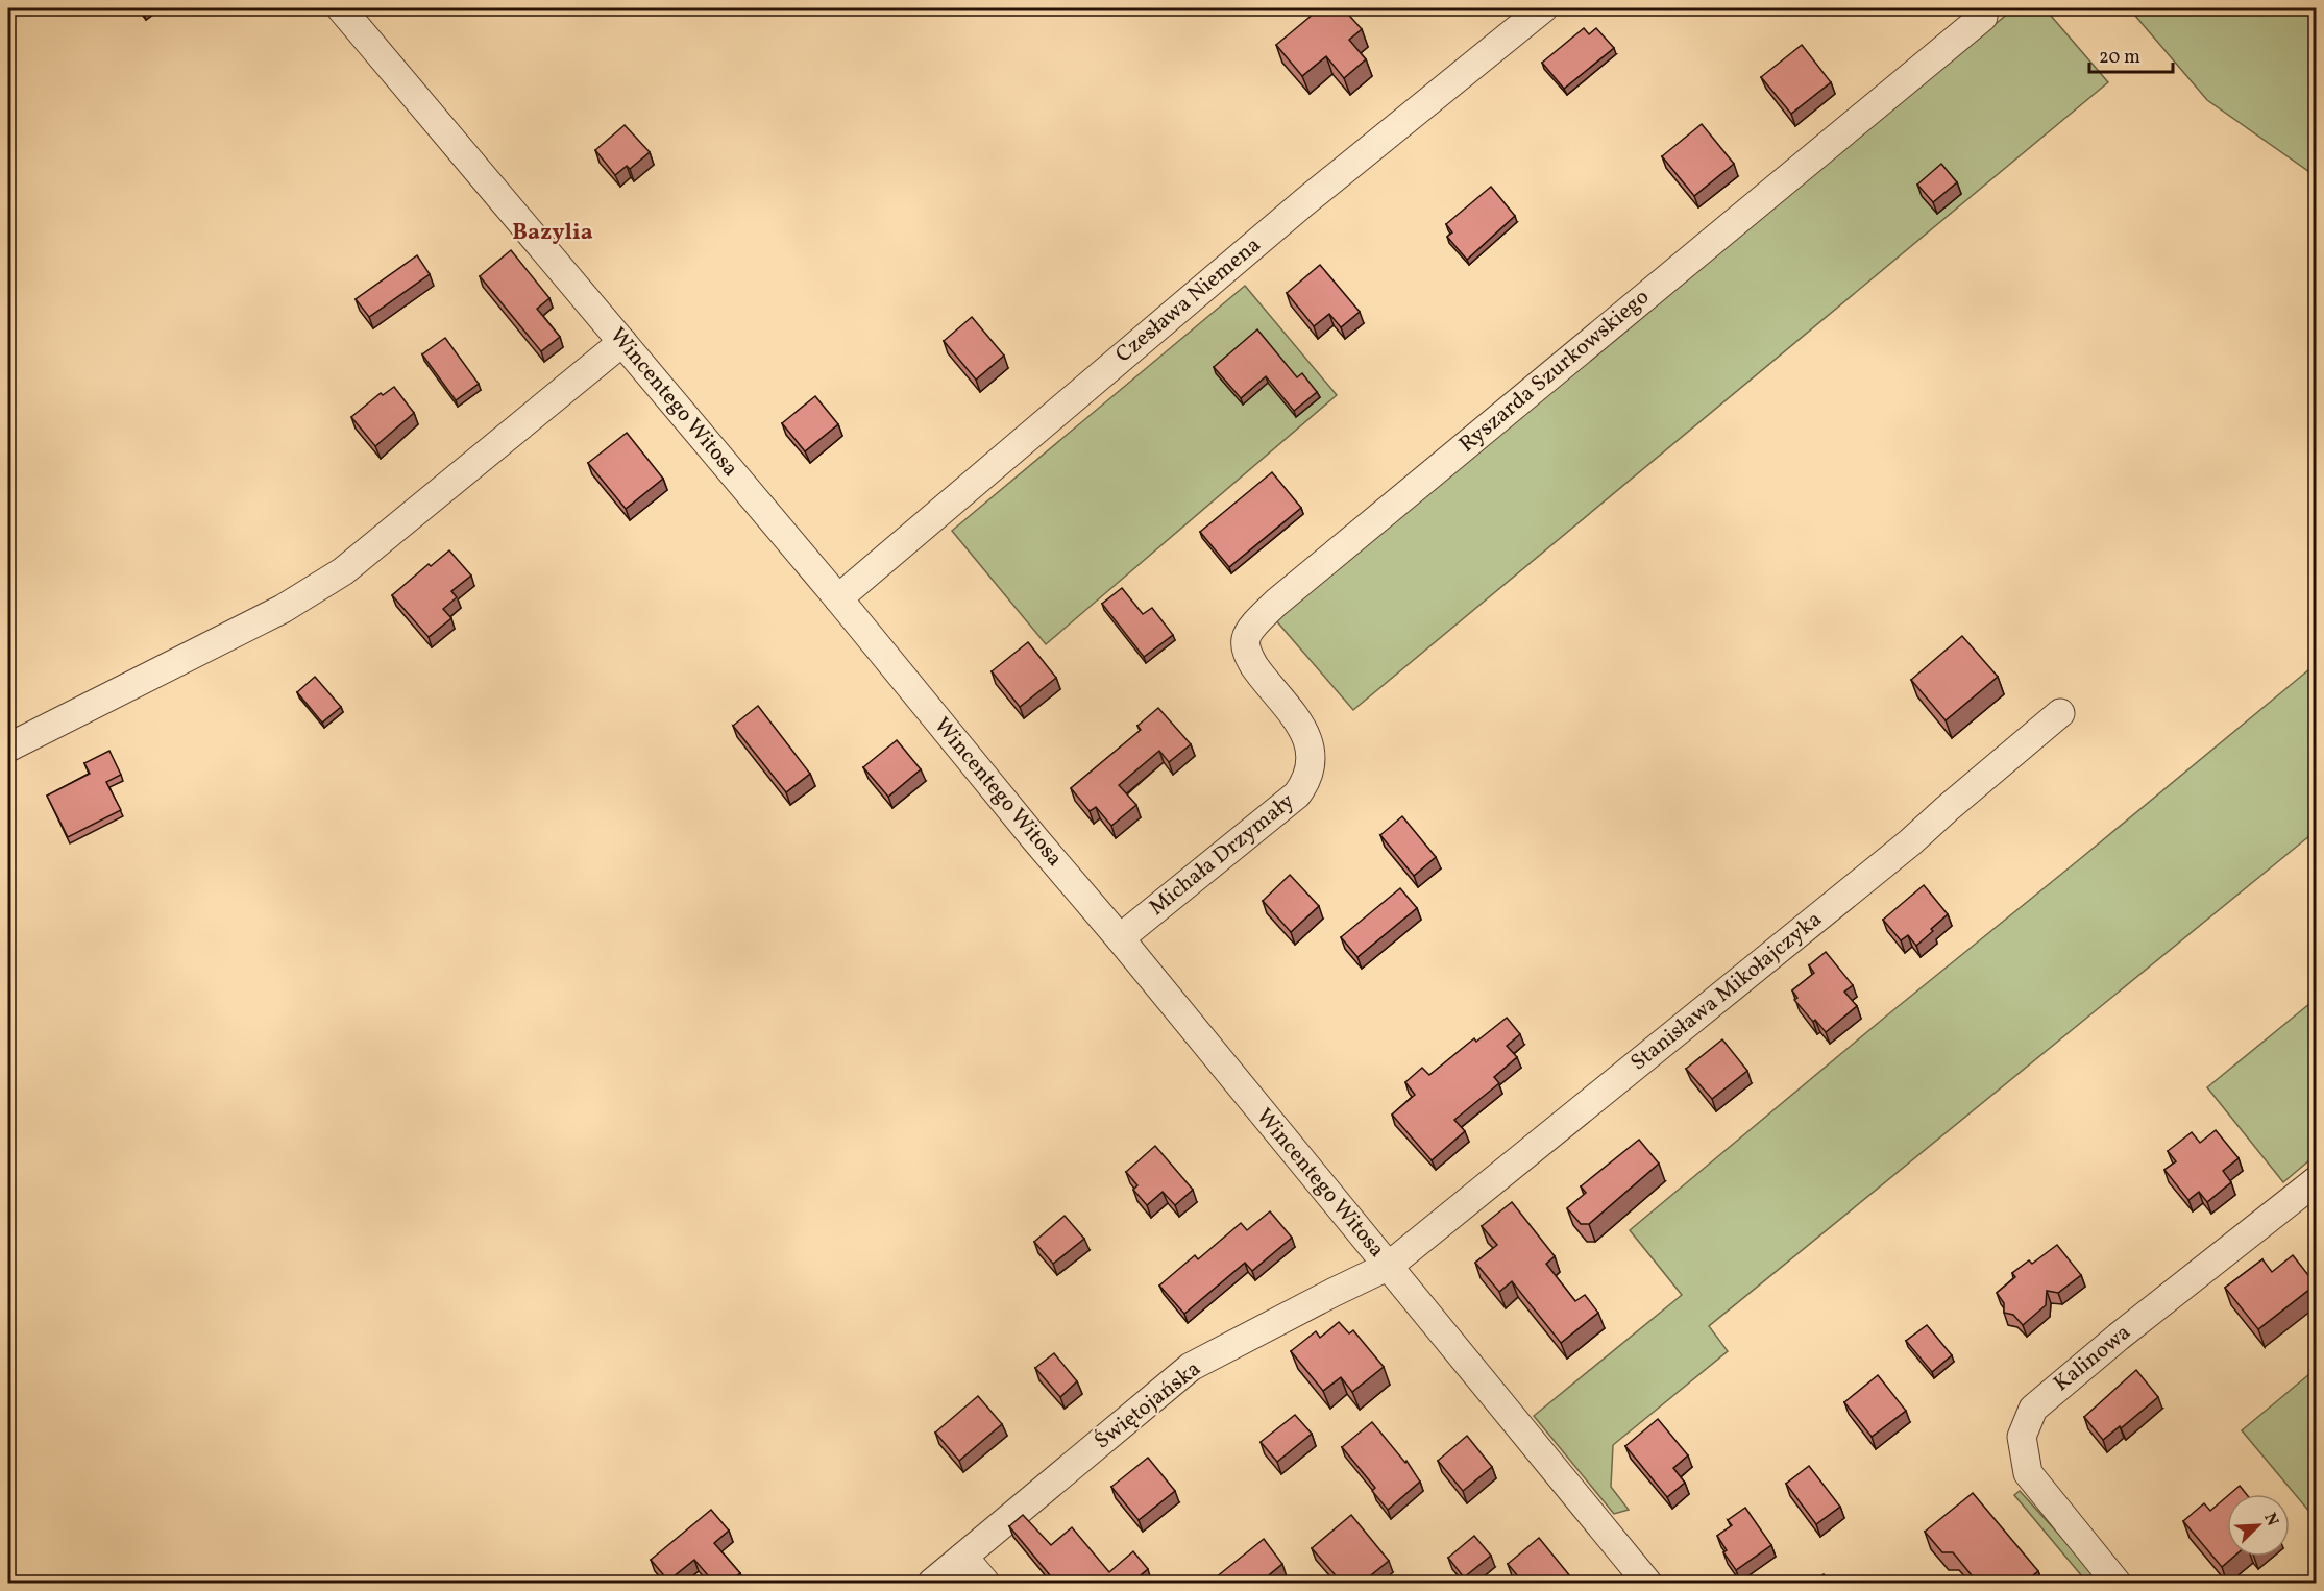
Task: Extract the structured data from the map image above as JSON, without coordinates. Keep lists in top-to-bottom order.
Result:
{
  "streets": {
    "street": [
      "Czesława Niemena",
      "Ryszarda Szurkowskiego",
      "Wincentego Witosa",
      "Michała Drzymały",
      "Stanisława Mikołajczyka",
      "Kalinowa",
      "Świętojańska"
    ]
  },
  "crossings": [
    ["Czesława Niemena", "Wincentego Witosa"],
    ["Ryszarda Szurkowskiego", "Michała Drzymały"],
    ["Wincentego Witosa", "Michała Drzymały"],
    ["Wincentego Witosa", "Stanisława Mikołajczyka"],
    ["Wincentego Witosa", "Świętojańska"],
    ["Stanisława Mikołajczyka", "Świętojańska"]
  ],
  "districts": ["Bazylia"],
  "scale_bar": "20 m",
  "north": "top right"
}
